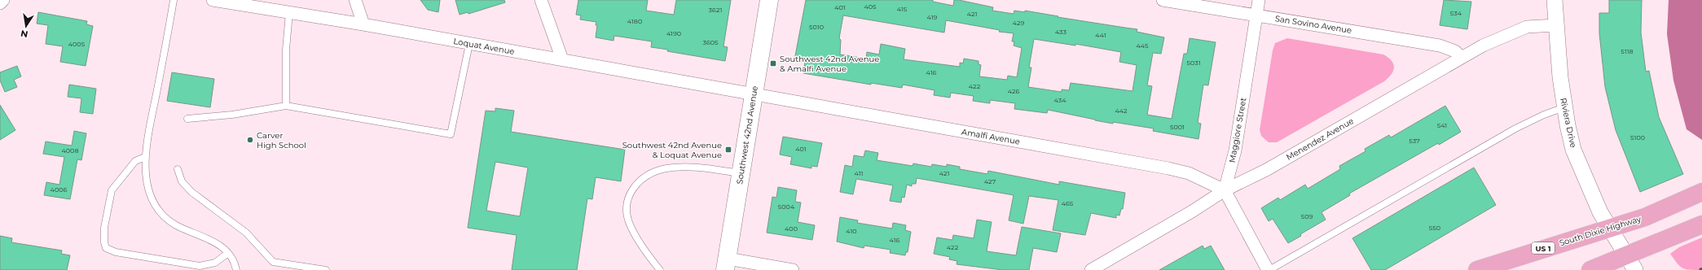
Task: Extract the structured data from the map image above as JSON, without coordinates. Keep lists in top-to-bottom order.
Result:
{
  "streets": {
    "highway": ["South Dixie Highway", "US 1"],
    "main road": ["Southwest 42nd Avenue"],
    "street": [
      "San Sovino Avenue",
      "Loquat Avenue",
      "Riviera Drive",
      "Maggiore Street",
      "Amalfi Avenue",
      "Menendez Avenue"
    ]
  },
  "crossings": [
    ["San Sovino Avenue", "Maggiore Street"],
    ["San Sovino Avenue", "Menendez Avenue"],
    ["Loquat Avenue", "Southwest 42nd Avenue"],
    ["Loquat Avenue", "Amalfi Avenue"],
    ["Riviera Drive", "Menendez Avenue"],
    ["Riviera Drive", "South Dixie Highway"],
    ["Maggiore Street", "Amalfi Avenue"],
    ["Maggiore Street", "Menendez Avenue"],
    ["Southwest 42nd Avenue", "Amalfi Avenue"],
    ["Amalfi Avenue", "Menendez Avenue"]
  ],
  "places": {
    "transit": ["Southwest 42nd Avenue & Amalfi Avenue", "Southwest 42nd Avenue & Loquat Avenue"],
    "other": ["Carver High School"]
  },
  "house_numbers": [
    "405",
    "401",
    "415",
    "3621",
    "534",
    "421",
    "419",
    "4180",
    "429",
    "5010",
    "433",
    "4190",
    "441",
    "3605",
    "4005",
    "445",
    "5118",
    "5031",
    "416",
    "422",
    "426",
    "434",
    "442",
    "541",
    "5001",
    "5100",
    "537",
    "401",
    "4008",
    "411",
    "421",
    "427",
    "4006",
    "465",
    "5004",
    "509",
    "550",
    "400",
    "410",
    "416",
    "422"
  ],
  "north": "bottom"
}
